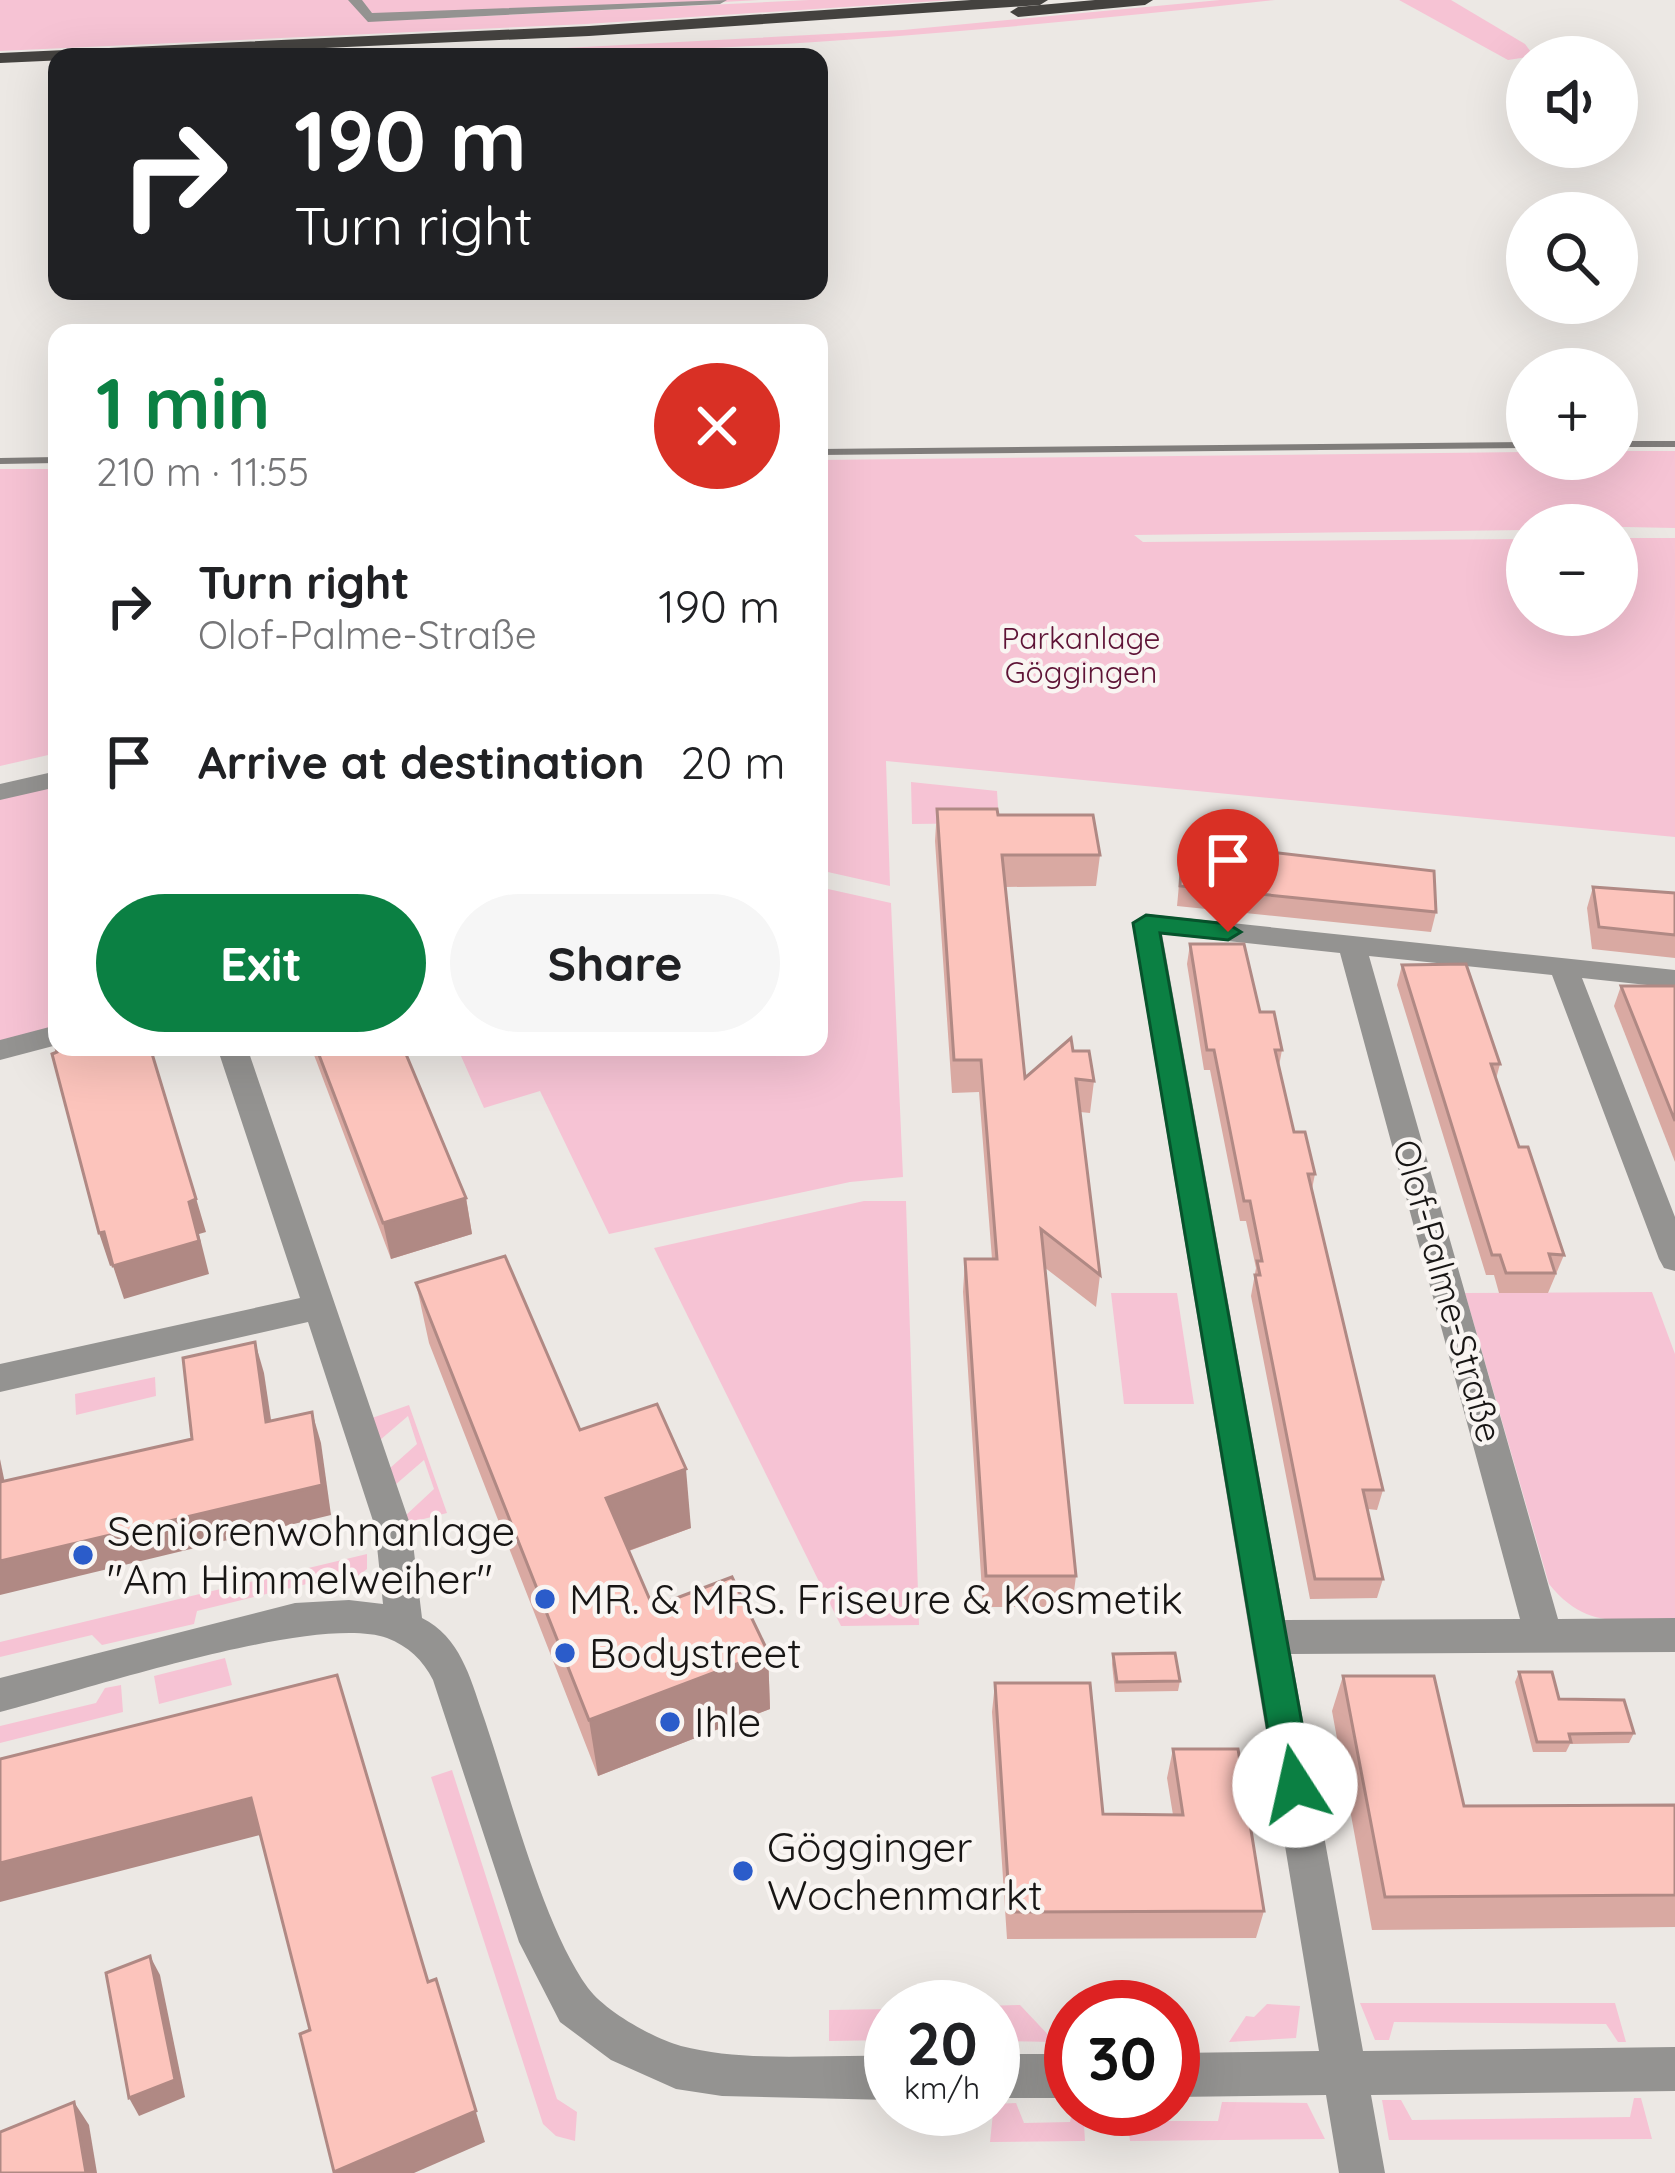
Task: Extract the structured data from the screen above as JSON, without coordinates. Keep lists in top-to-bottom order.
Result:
{
  "streets": {
    "street": ["Olof-Palme-Straße"]
  },
  "parks": ["Parkanlage Göggingen"],
  "places": [
    "Seniorenwohnanlage \"Am Himmelweiher\"",
    "MR. & MRS. Friseure & Kosmetik",
    "Bodystreet",
    "Ihle",
    "Gögginger Wochenmarkt"
  ],
  "page": {
    "map_buttons": ["+", "−"],
    "turn": ["190 m", "Turn right"],
    "heading": ["1 min", "210 m · 11:55"],
    "list": [
      {
        "name": "Turn right",
        "note": "Olof-Palme-Straße",
        "value": "190 m"
      },
      {
        "name": "Arrive at destination",
        "value": "20 m"
      }
    ],
    "buttons": ["Exit", "Share"],
    "speed": "20 km/h",
    "limit": "30"
  }
}
